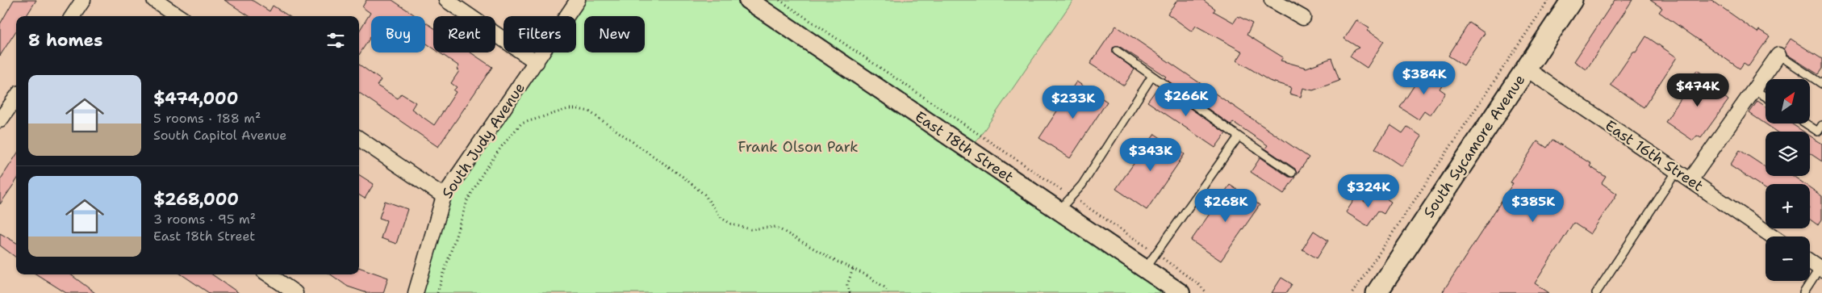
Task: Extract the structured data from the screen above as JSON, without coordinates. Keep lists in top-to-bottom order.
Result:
{
  "streets": {
    "main road": ["South Sycamore Avenue"],
    "street": ["South Judy Avenue", "East 18th Street", "East 16th Street"]
  },
  "crossings": [
    ["South Sycamore Avenue", "East 16th Street"]
  ],
  "parks": ["Frank Olson Park"],
  "north": "top right",
  "page": {
    "chip": [
      "Buy",
      "Rent",
      "Filters",
      "New"
    ],
    "heading": "8 homes",
    "price": [
      "$384K",
      "$474K",
      "$266K",
      "$233K",
      "$343K",
      "$324K",
      "$268K",
      "$385K"
    ],
    "list": [
      {
        "name": "$474,000",
        "note": "5 rooms · 188 m² · South Capitol Avenue"
      },
      {
        "name": "$268,000",
        "note": "3 rooms · 95 m² · East 18th Street"
      }
    ],
    "map_buttons": ["+", "−"]
  }
}
